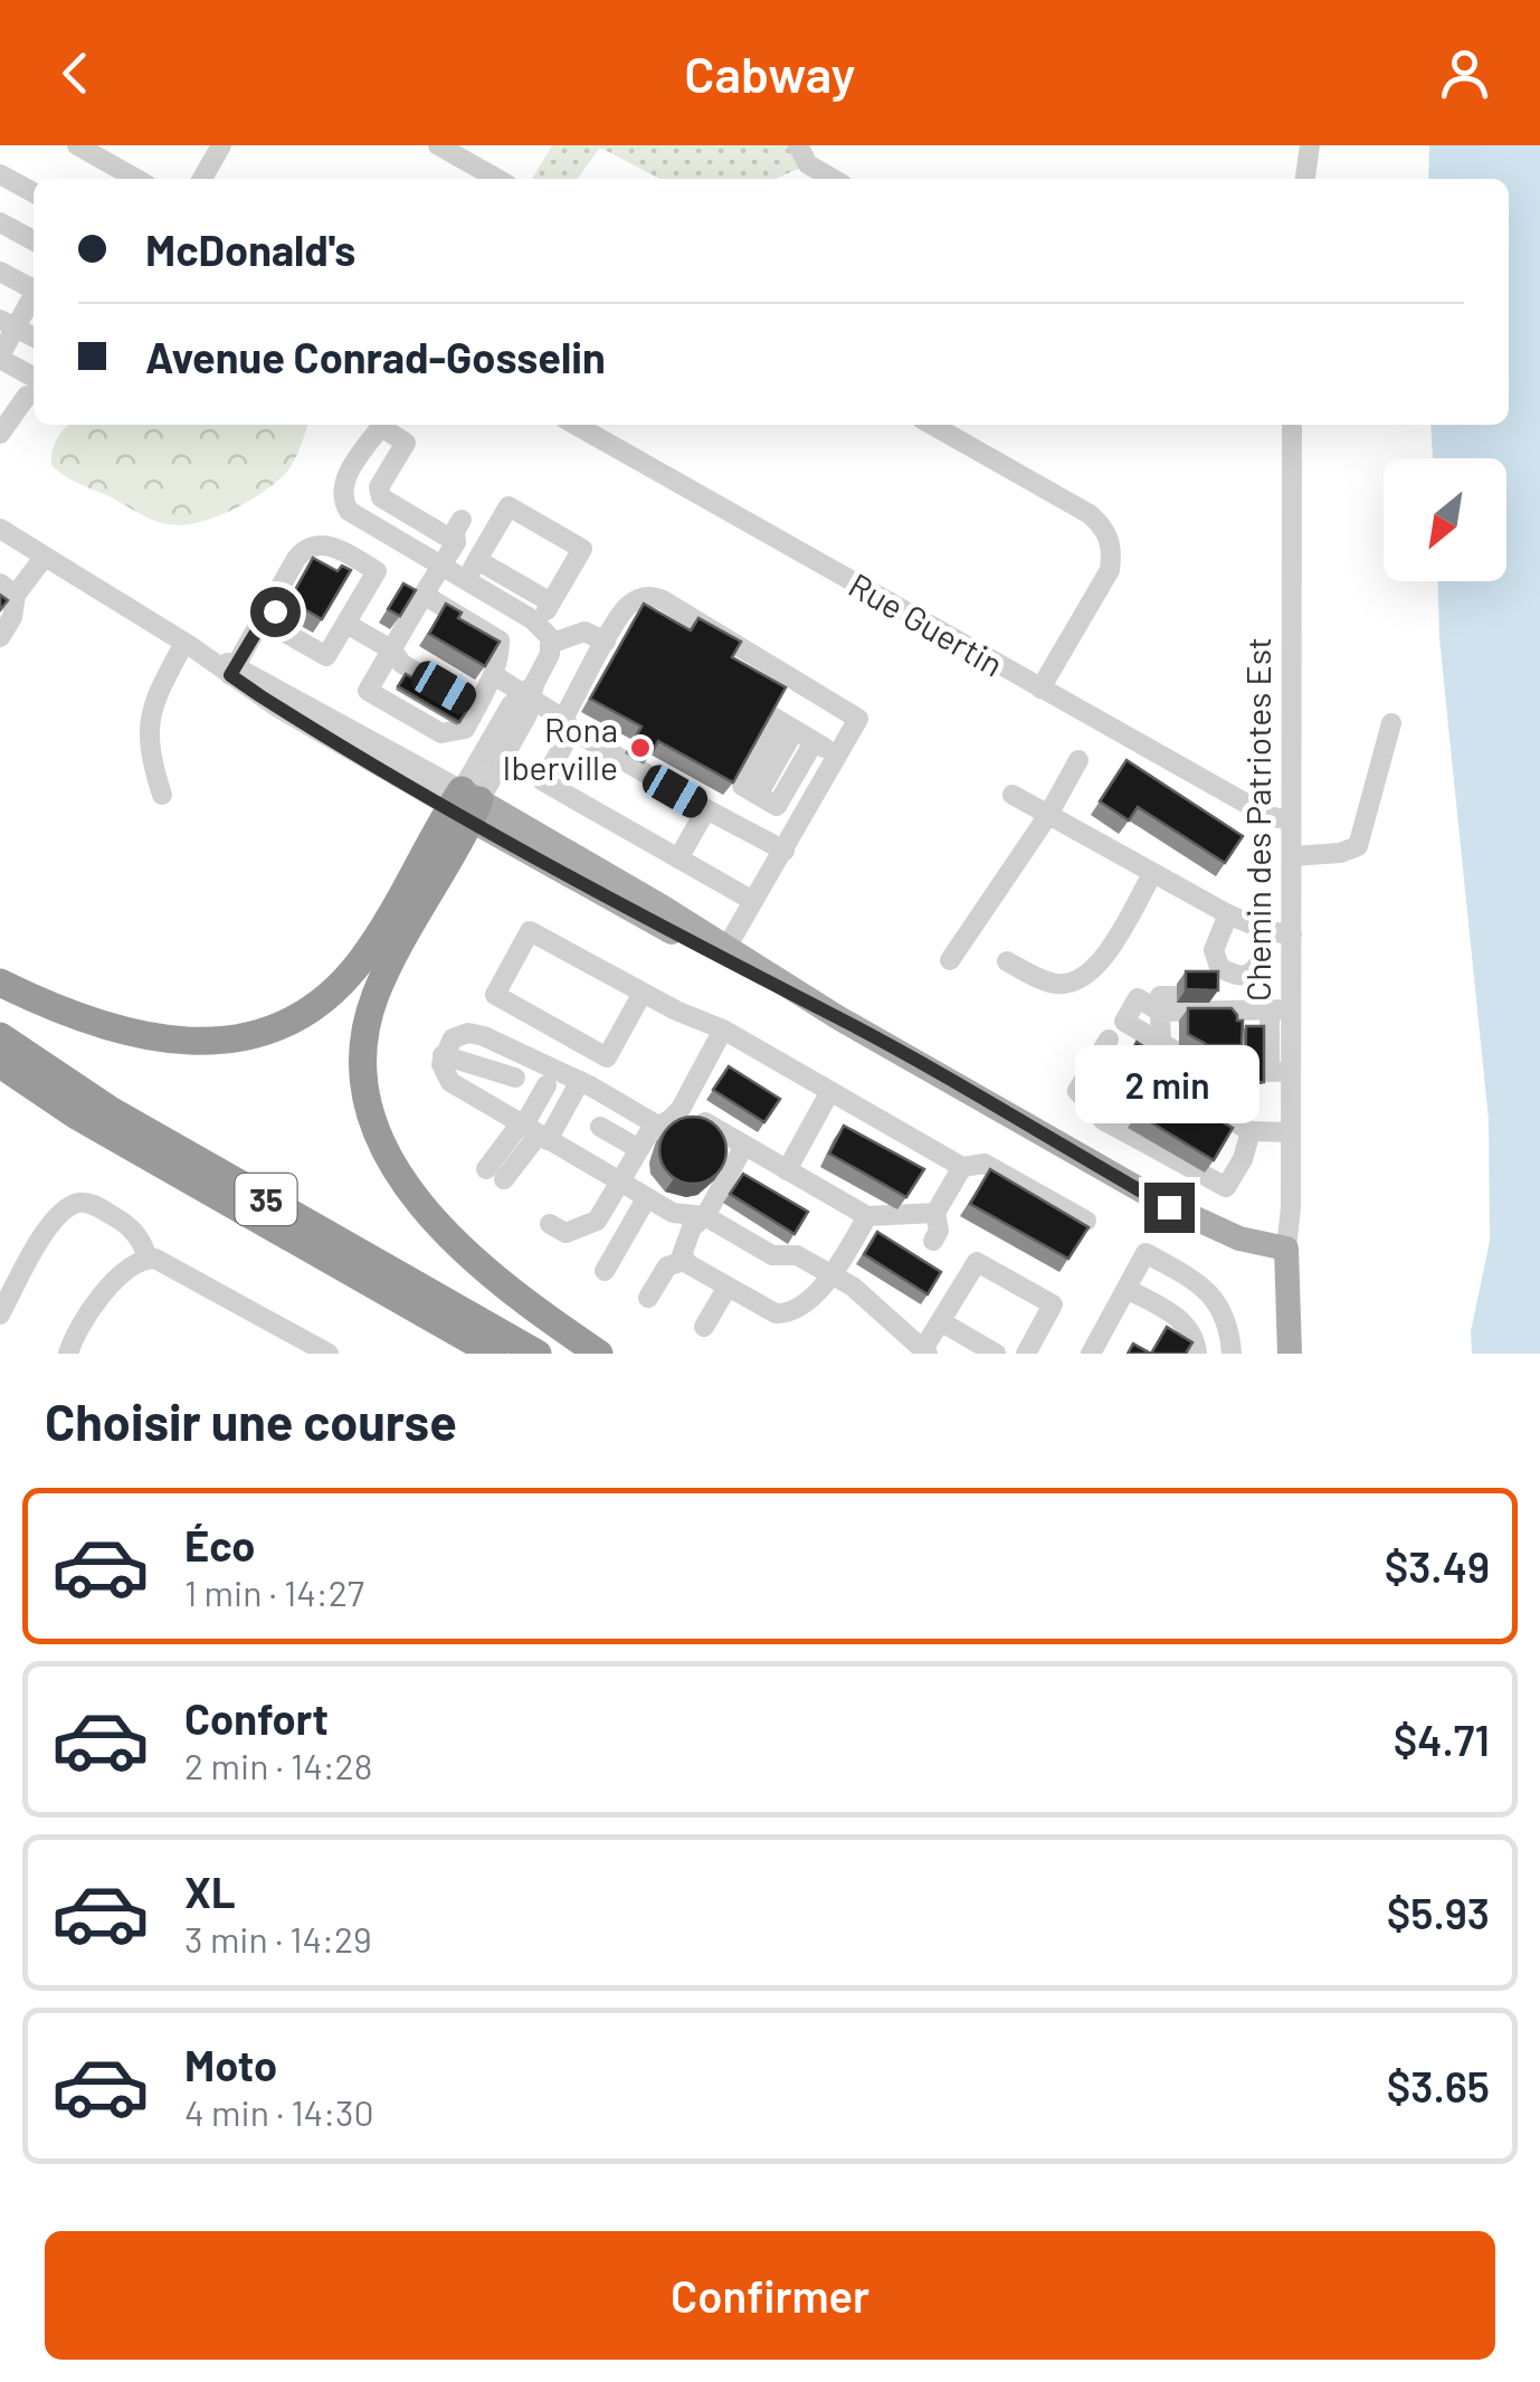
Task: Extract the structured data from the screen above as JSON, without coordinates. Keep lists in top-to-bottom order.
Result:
{
  "streets": {
    "highway": ["35"],
    "main road": ["Chemin des Patriotes Est"],
    "street": ["Rue Guertin"]
  },
  "crossings": [
    ["Rue Guertin", "Chemin des Patriotes Est"]
  ],
  "places": ["Rona Iberville"],
  "north": "bottom left",
  "page": {
    "header": "Cabway",
    "banner": ["McDonald's", "Avenue Conrad-Gosselin"],
    "bubble": "2 min",
    "heading": "Choisir une course",
    "list": [
      {
        "name": "Éco",
        "note": "1 min · 14:27",
        "value": "$3.49"
      },
      {
        "name": "Confort",
        "note": "2 min · 14:28",
        "value": "$4.71"
      },
      {
        "name": "XL",
        "note": "3 min · 14:29",
        "value": "$5.93"
      },
      {
        "name": "Moto",
        "note": "4 min · 14:30",
        "value": "$3.65"
      }
    ],
    "buttons": "Confirmer"
  }
}
